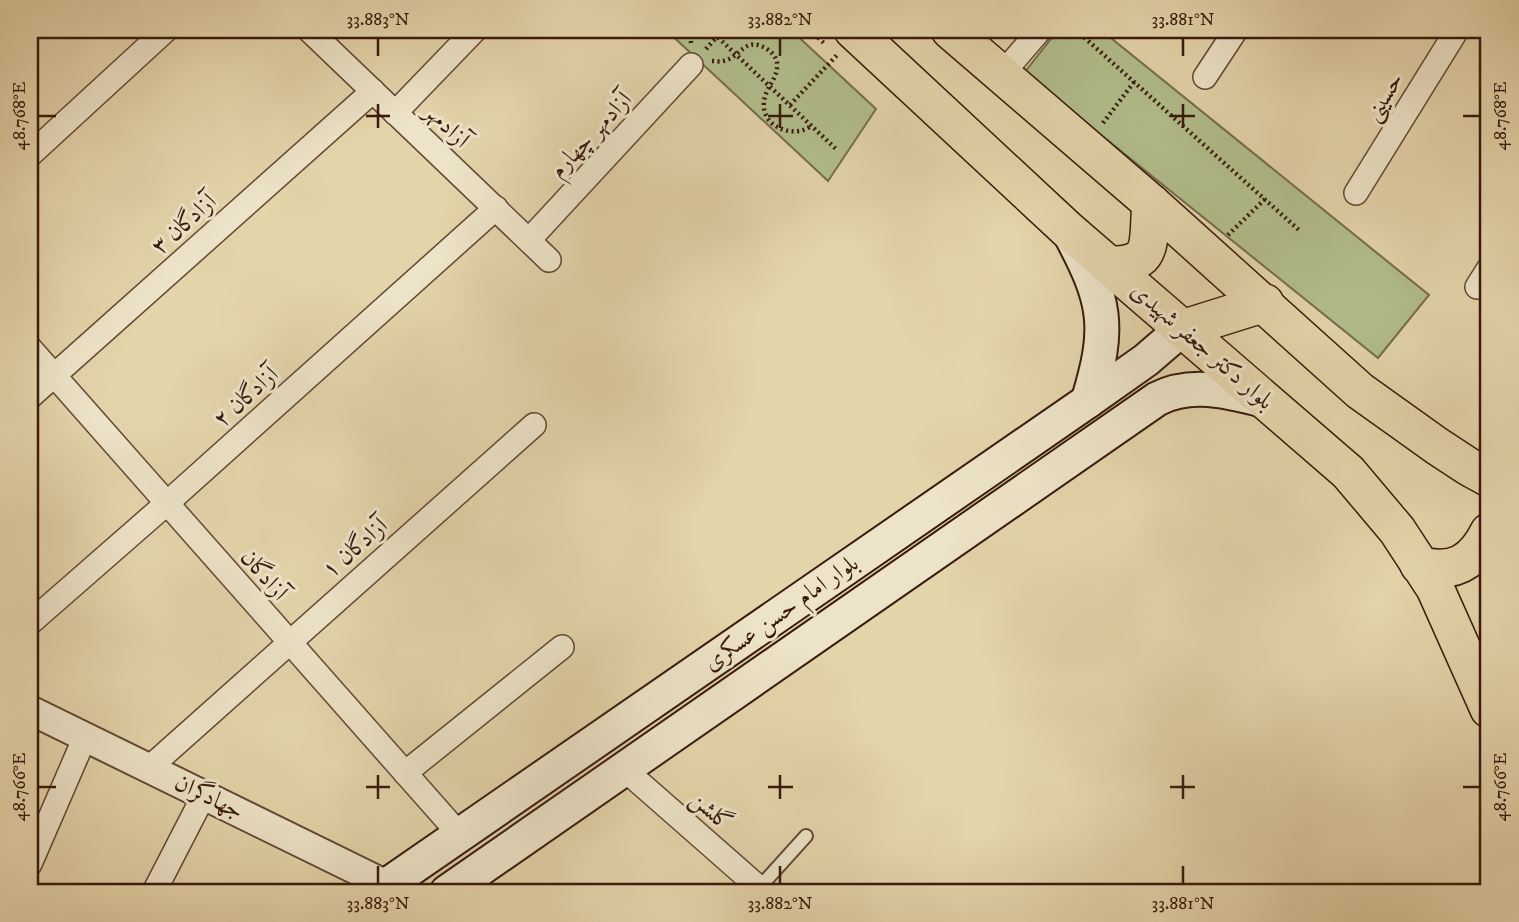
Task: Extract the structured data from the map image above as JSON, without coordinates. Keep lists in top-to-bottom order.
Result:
{
  "streets": {
    "main road": ["بلوار دکتر جعفر شهیدی", "بلوار امام حسن عسکری"],
    "street": [
      "حسینی",
      "آزادمهر",
      "آزادمهر چهارم",
      "آزادگان ۳",
      "آزادگان ۲",
      "آزادگان ۱",
      "آزادگان",
      "جهادگران",
      "گلشن"
    ]
  },
  "crossings": [
    ["آزادمهر", "آزادمهر چهارم"],
    ["آزادمهر", "آزادگان ۳"],
    ["آزادمهر", "آزادگان ۲"],
    ["آزادگان ۳", "آزادگان"],
    ["بلوار دکتر جعفر شهیدی", "بلوار امام حسن عسکری"],
    ["آزادگان ۲", "آزادگان"],
    ["آزادگان ۱", "آزادگان"],
    ["آزادگان ۱", "جهادگران"],
    ["آزادگان", "بلوار امام حسن عسکری"],
    ["بلوار امام حسن عسکری", "جهادگران"],
    ["بلوار امام حسن عسکری", "گلشن"]
  ],
  "coordinates": [
    "33.883°N",
    "33.882°N",
    "33.881°N",
    "48.768°E",
    "48.766°E"
  ]
}
